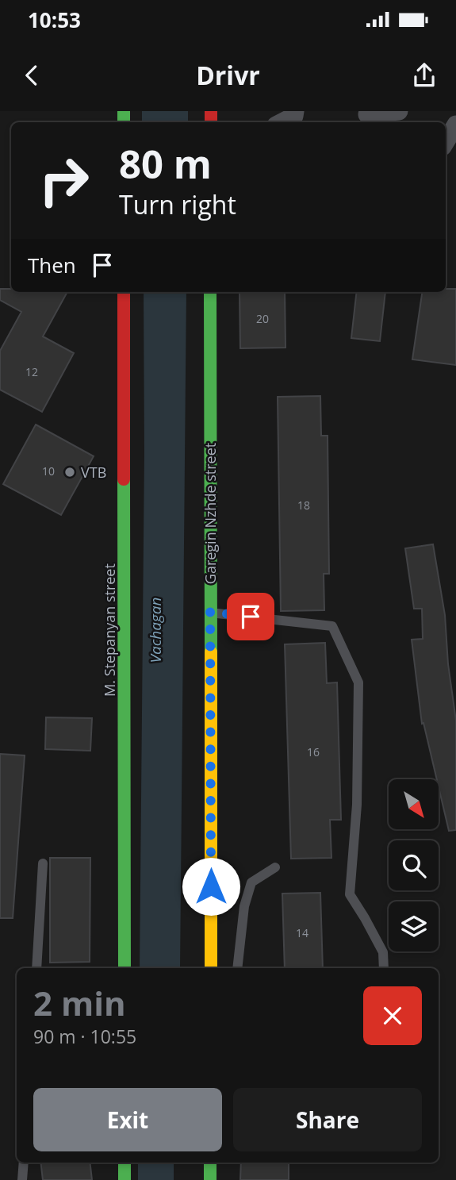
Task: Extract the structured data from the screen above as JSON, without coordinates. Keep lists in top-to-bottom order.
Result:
{
  "streets": {
    "street": ["Garegin Nzhde street", "M. Stepanyan street"]
  },
  "water": ["Vachagan"],
  "places": ["VTB"],
  "house_numbers": [
    "20",
    "12",
    "10",
    "18",
    "16",
    "14"
  ],
  "north": "bottom right",
  "page": {
    "status": "10:53",
    "header": "Drivr",
    "turn": ["80 m", "Turn right"],
    "then": "Then",
    "heading": ["2 min", "90 m · 10:55"],
    "buttons": ["Exit", "Share"]
  }
}
